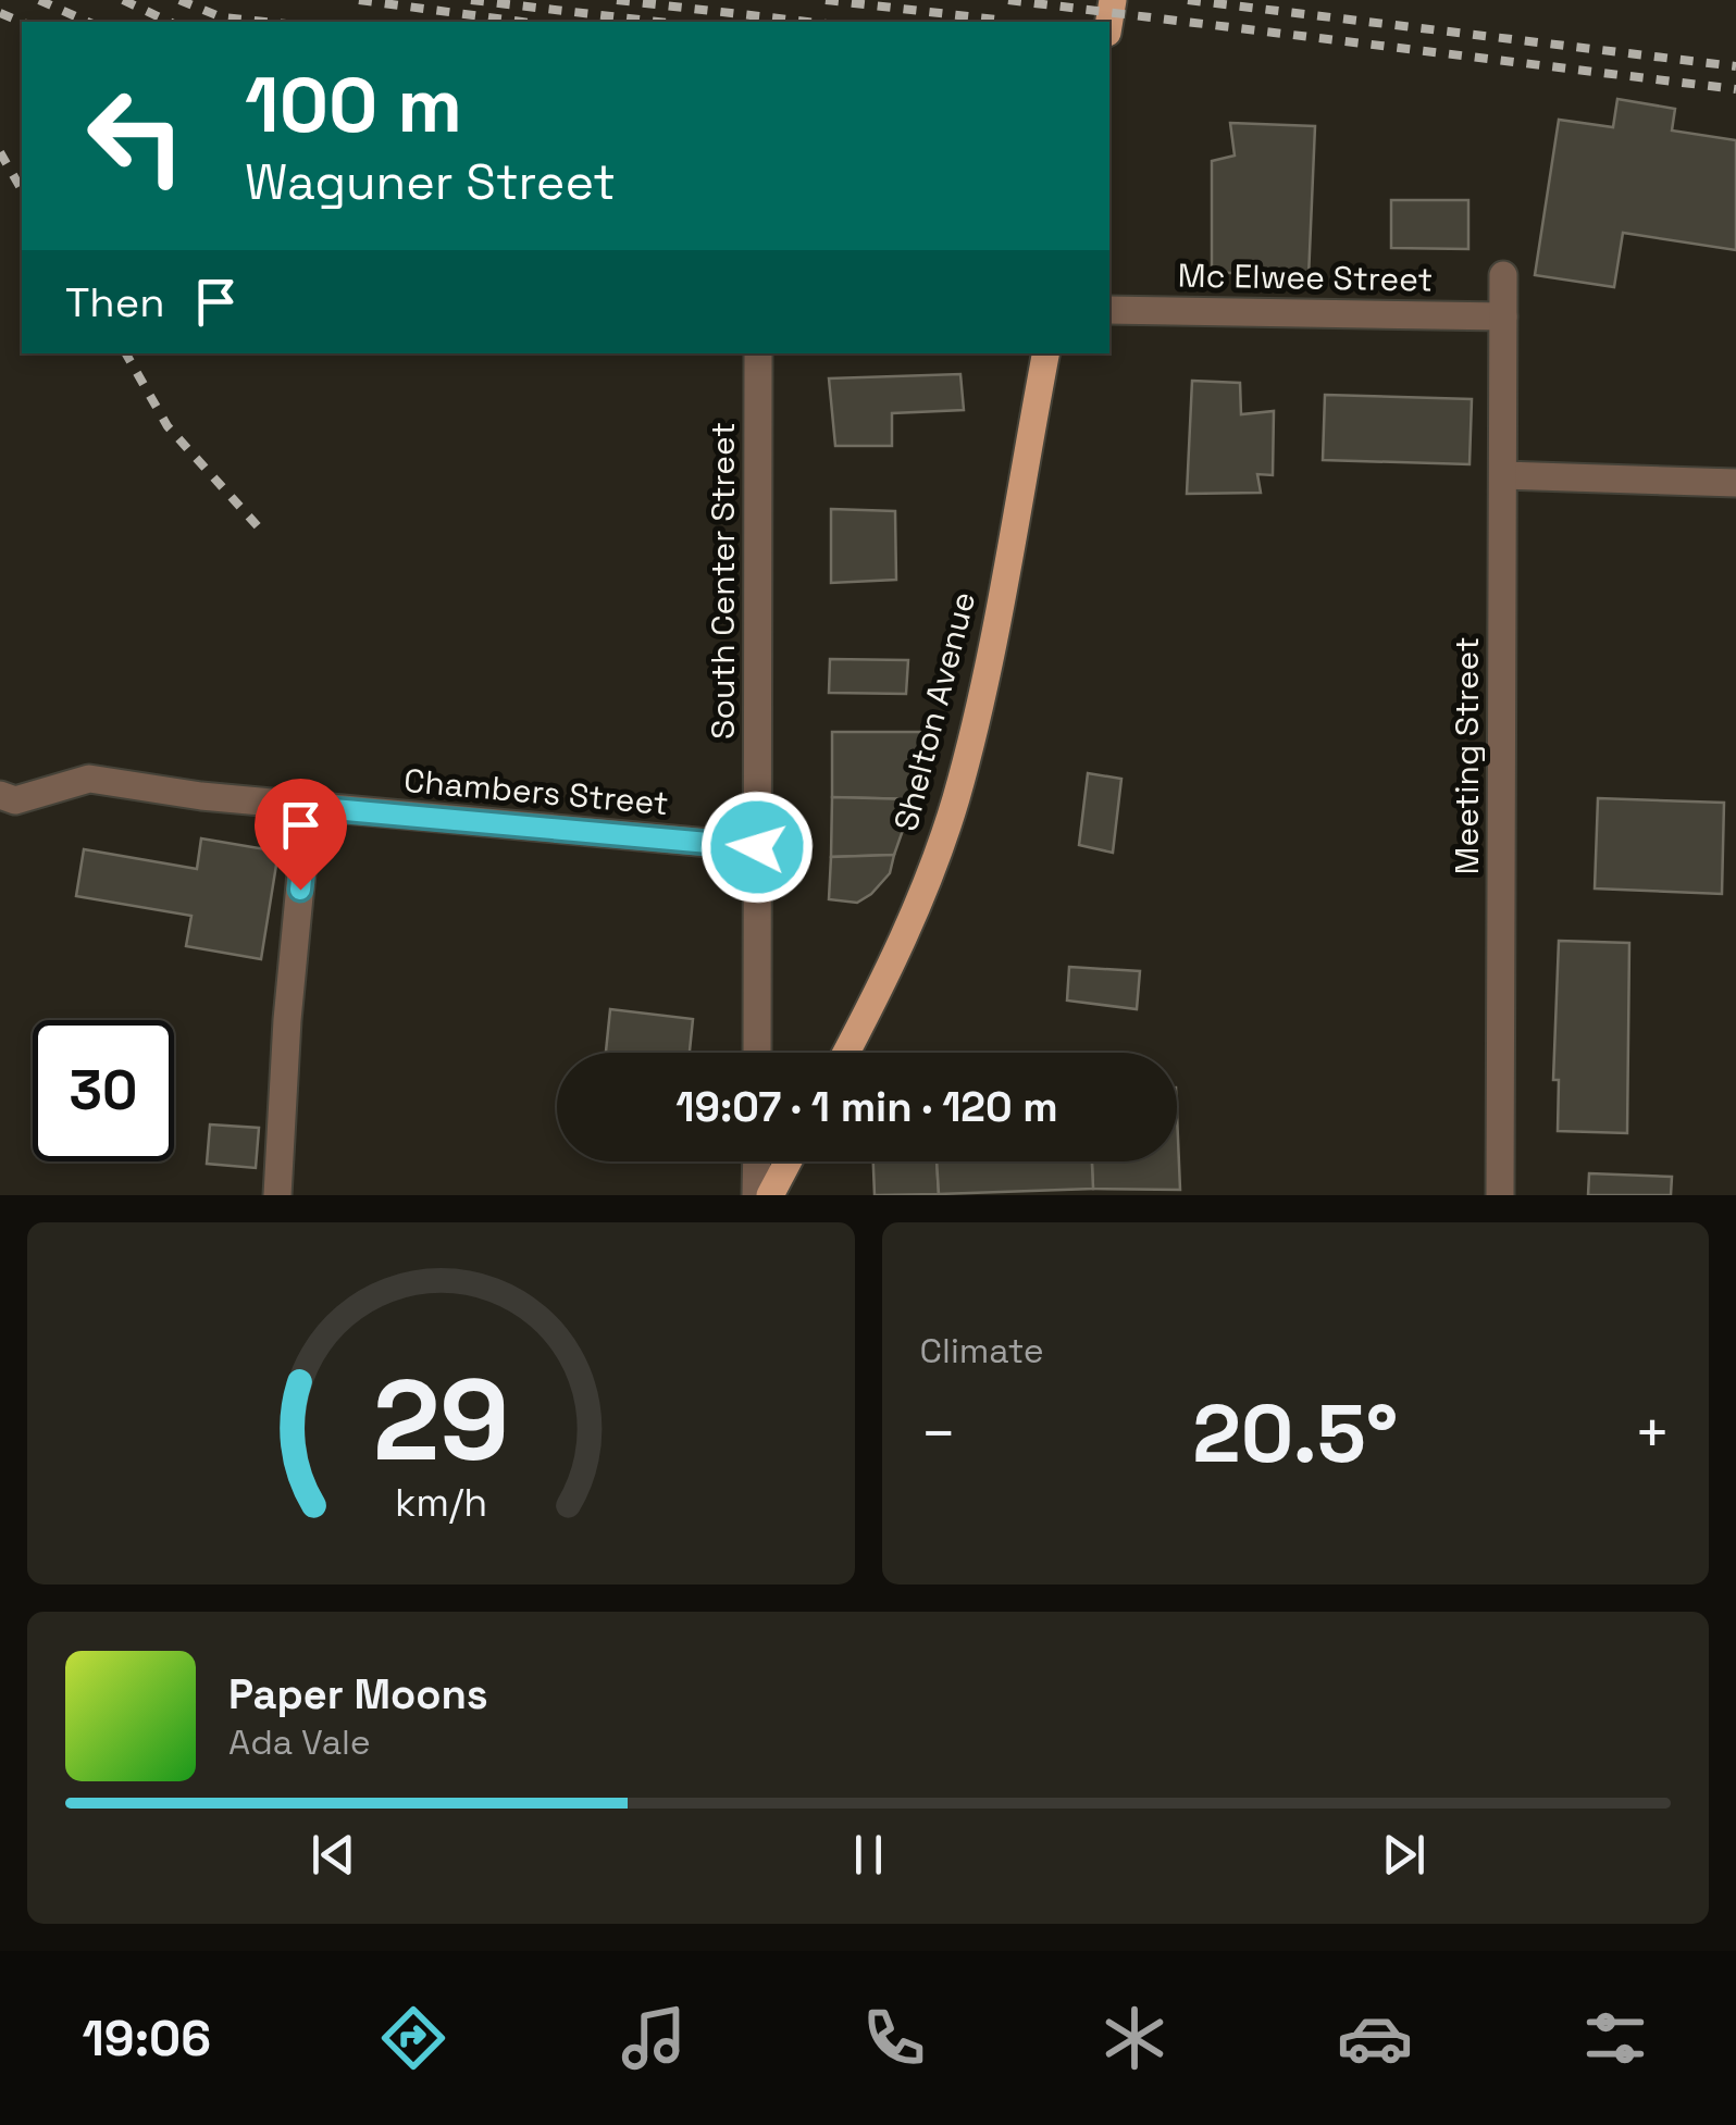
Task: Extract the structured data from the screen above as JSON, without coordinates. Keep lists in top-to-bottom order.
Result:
{
  "streets": {
    "main road": ["Shelton Avenue"],
    "street": [
      "Mc Elwee Street",
      "South Center Street",
      "Meeting Street",
      "Chambers Street"
    ]
  },
  "crossings": [
    ["Mc Elwee Street", "Meeting Street"],
    ["South Center Street", "Chambers Street"]
  ],
  "page": {
    "turn": ["100 m", "Waguner Street"],
    "then": "Then",
    "limit": "30",
    "trip": "19:07 · 1 min · 120 m",
    "tile": "Climate",
    "heat": ["−", "20.5°", "+"],
    "song": ["Paper Moons", "Ada Vale"],
    "tabs": "19:06",
    "gauge": ["29", "km/h"]
  }
}
